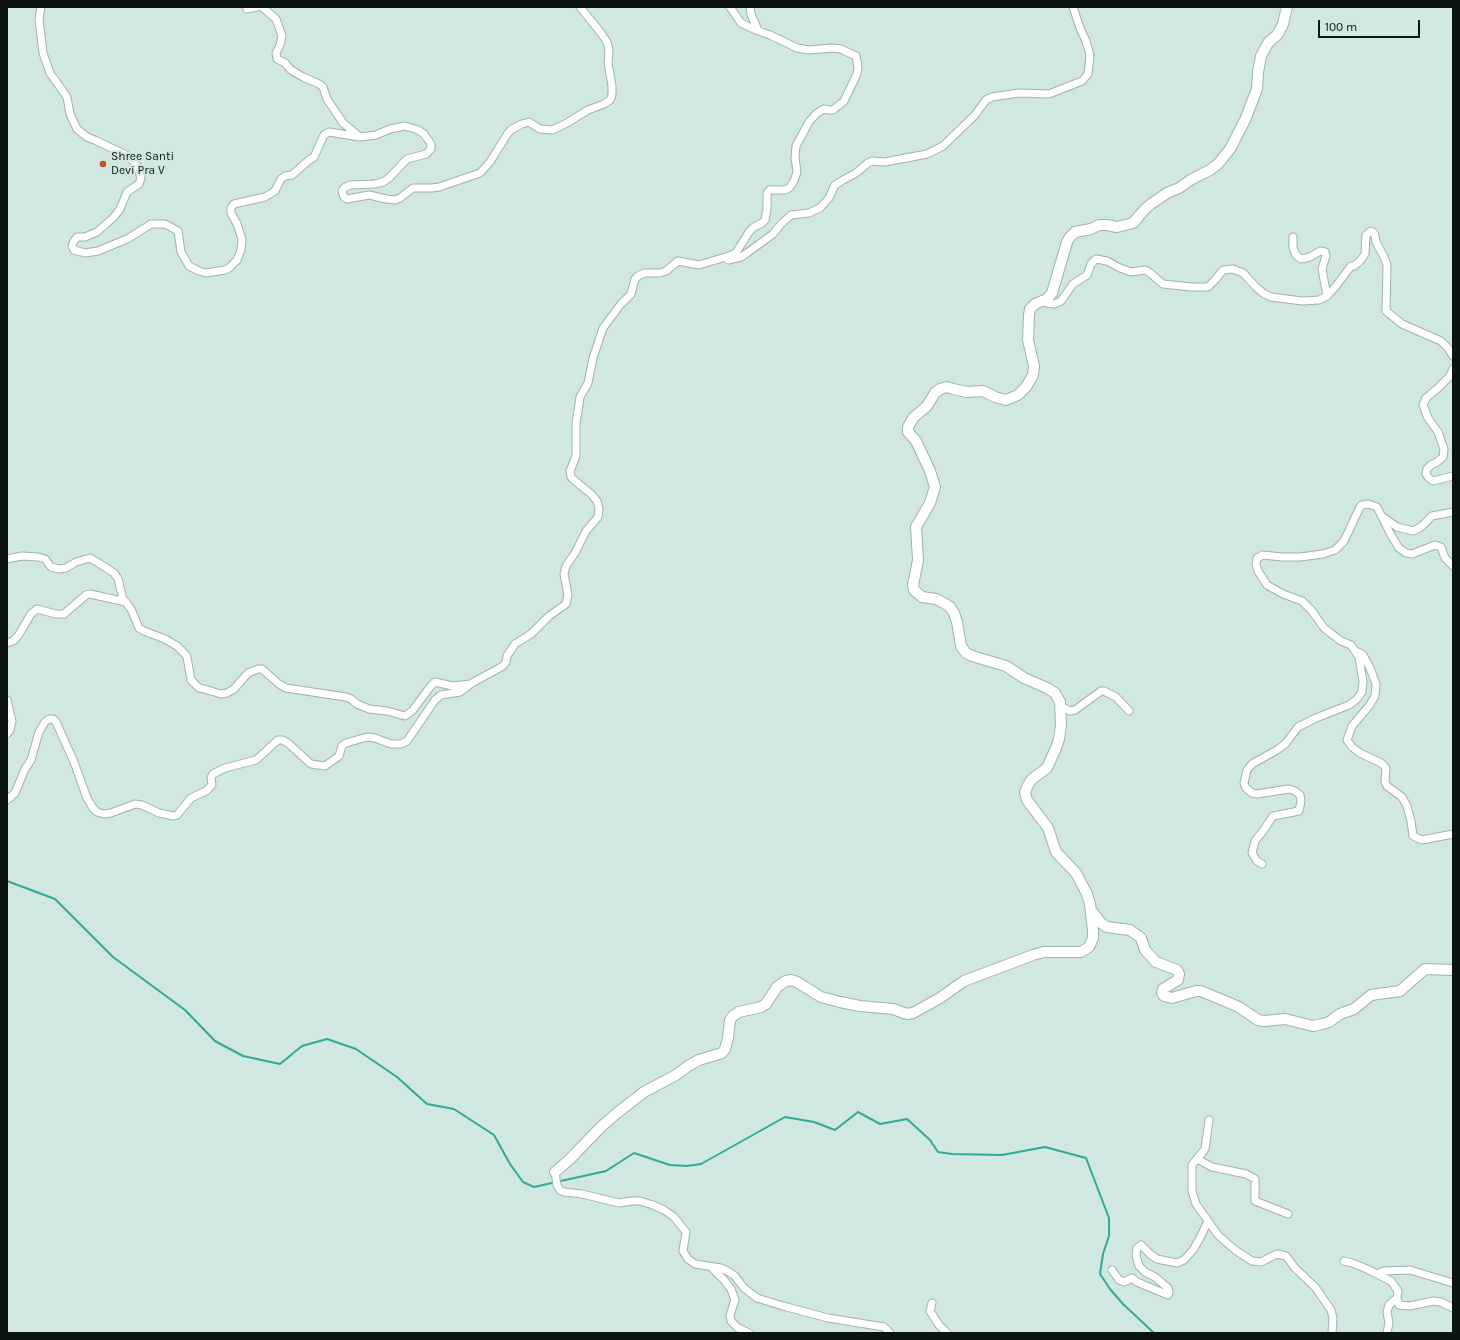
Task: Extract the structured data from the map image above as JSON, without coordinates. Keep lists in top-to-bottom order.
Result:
{
  "places": ["Shree Santi Devi Pra V"],
  "scale_bar": "100 m"
}
